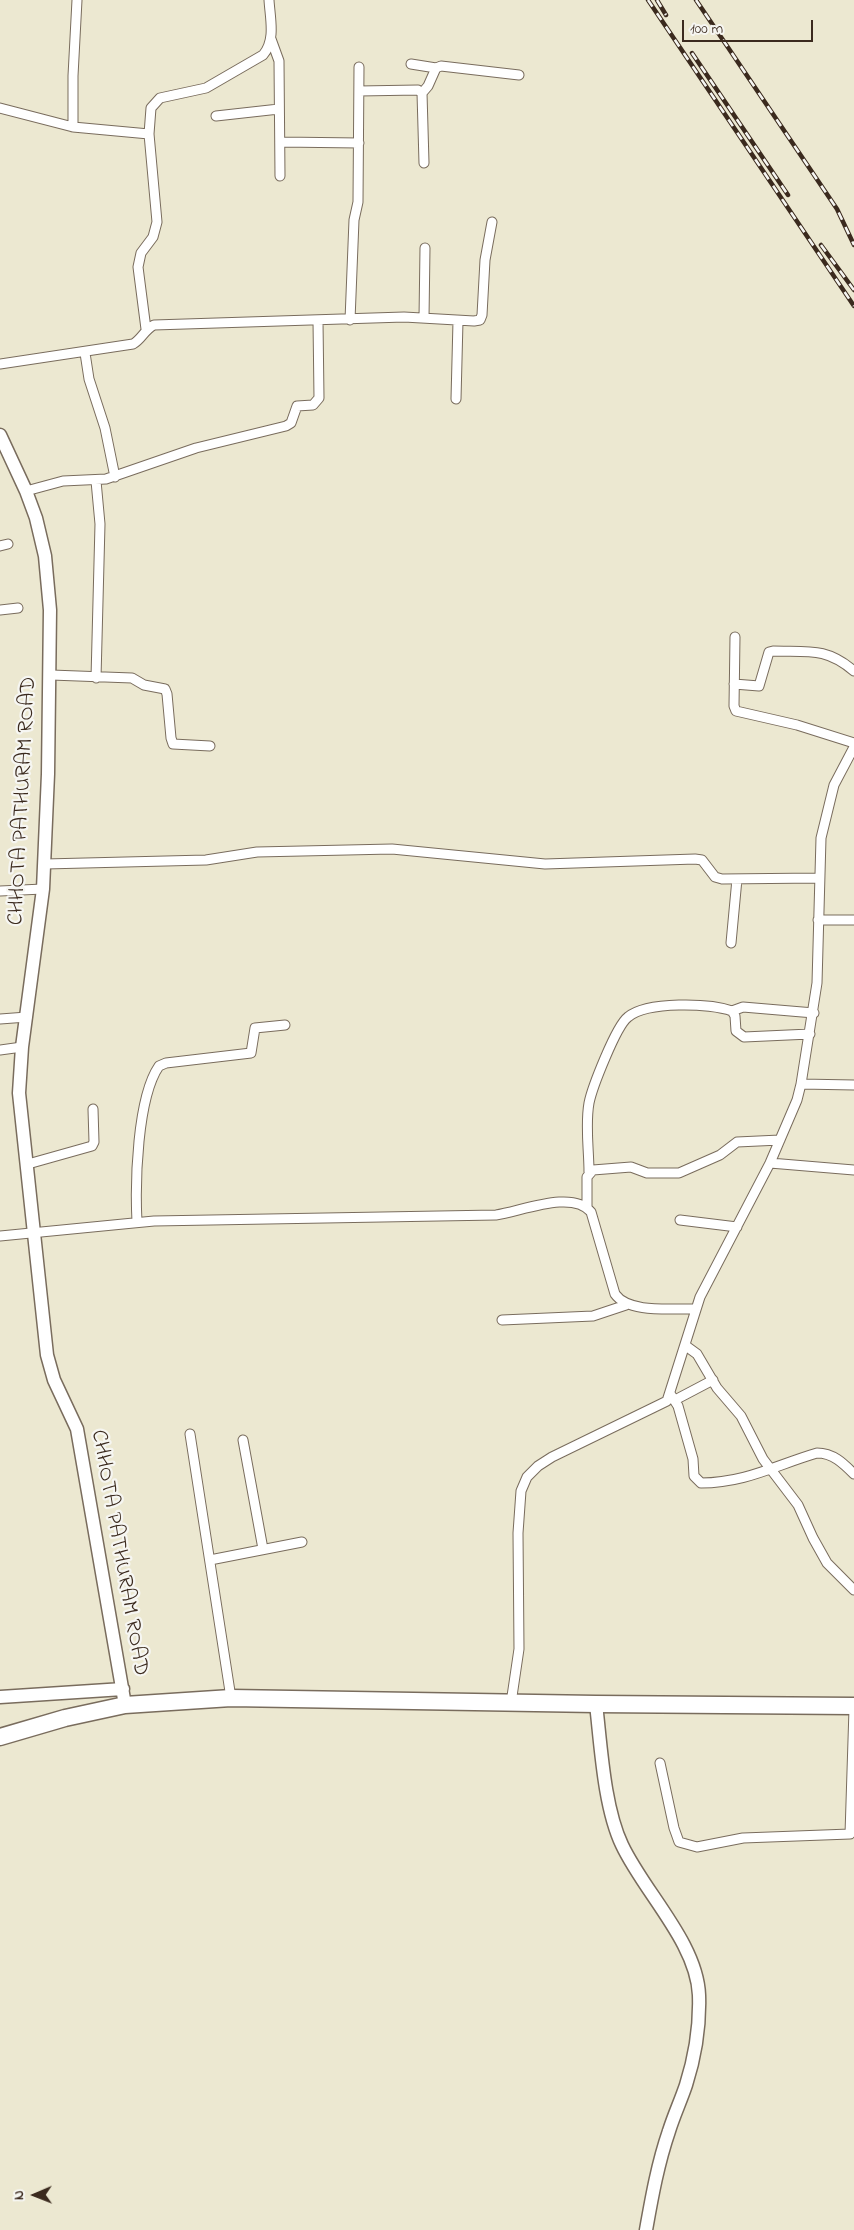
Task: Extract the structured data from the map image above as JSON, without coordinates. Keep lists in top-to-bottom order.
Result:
{
  "streets": {
    "street": ["CHHOTA PATHURAM ROAD"]
  },
  "scale_bar": "100 m",
  "north": "left"
}
